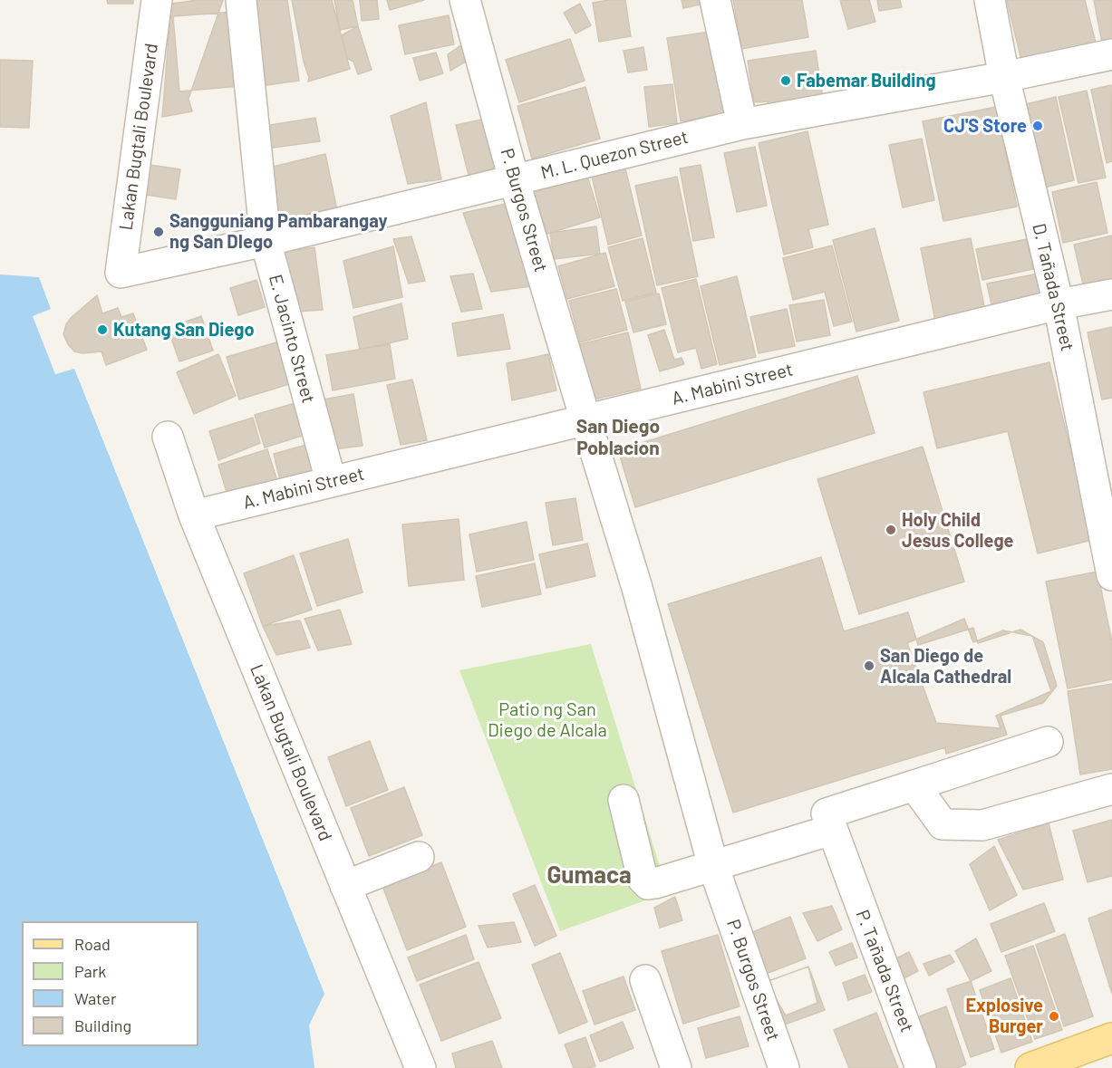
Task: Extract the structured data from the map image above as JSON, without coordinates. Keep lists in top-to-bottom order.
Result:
{
  "streets": {
    "street": [
      "Lakan Bugtali Boulevard",
      "M. L. Quezon Street",
      "P. Burgos Street",
      "D. Tañada Street",
      "E. Jacinto Street",
      "A. Mabini Street",
      "P. Tañada Street"
    ]
  },
  "crossings": [
    ["Lakan Bugtali Boulevard", "M. L. Quezon Street"],
    ["Lakan Bugtali Boulevard", "A. Mabini Street"],
    ["M. L. Quezon Street", "P. Burgos Street"],
    ["M. L. Quezon Street", "D. Tañada Street"],
    ["M. L. Quezon Street", "E. Jacinto Street"],
    ["P. Burgos Street", "A. Mabini Street"],
    ["D. Tañada Street", "A. Mabini Street"],
    ["E. Jacinto Street", "A. Mabini Street"]
  ],
  "districts": ["San Diego Poblacion", "Gumaca"],
  "parks": ["Patio ng San Diego de Alcala"],
  "places": [
    "Fabemar Building",
    "CJ'S Store",
    "Sangguniang Pambarangay ng San DIego",
    "Kutang San Diego",
    "Holy Child Jesus College",
    "San Diego de Alcala Cathedral",
    "Explosive Burger"
  ],
  "legend": [
    "Road",
    "Park",
    "Water",
    "Building"
  ]
}
